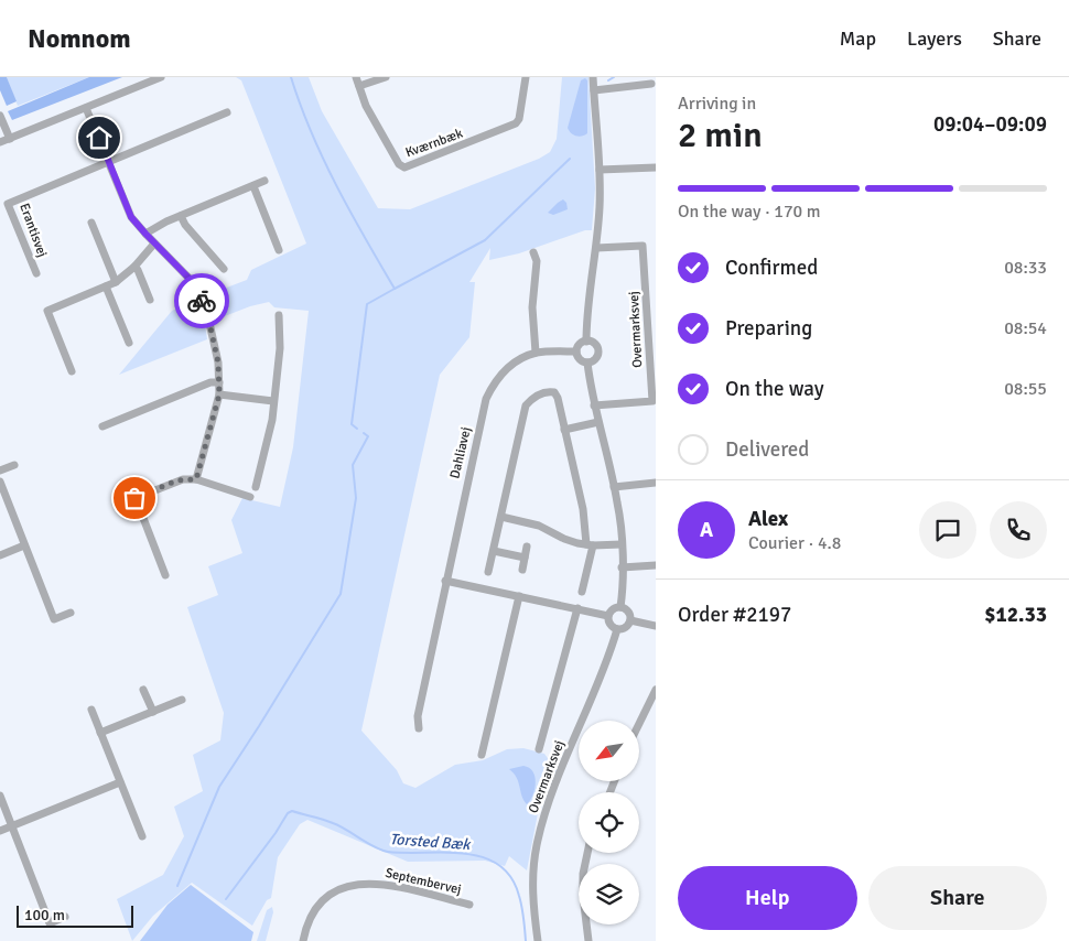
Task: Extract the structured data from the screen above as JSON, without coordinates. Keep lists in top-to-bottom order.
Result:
{
  "streets": {
    "street": [
      "Kværnbæk",
      "Erantisvej",
      "Overmarksvej",
      "Dahliavej",
      "Septembervej"
    ]
  },
  "water": ["Torsted Bæk"],
  "scale_bar": "100 m",
  "north": "bottom left",
  "page": {
    "header": "Nomnom",
    "nav": ["Map", "Layers", "Share"],
    "heading": ["2 min", "Arriving in", "09:04–09:09"],
    "panel": [
      "Alex",
      "Courier · 4.8",
      "Order #2197",
      "$12.33"
    ],
    "bar": "On the way · 170 m",
    "list": [
      ["Confirmed", "08:33"],
      ["Preparing", "08:54"],
      ["On the way", "08:55"],
      "Delivered"
    ],
    "round": "A",
    "buttons": ["Help", "Share"],
    "scale": "100 m"
  }
}
